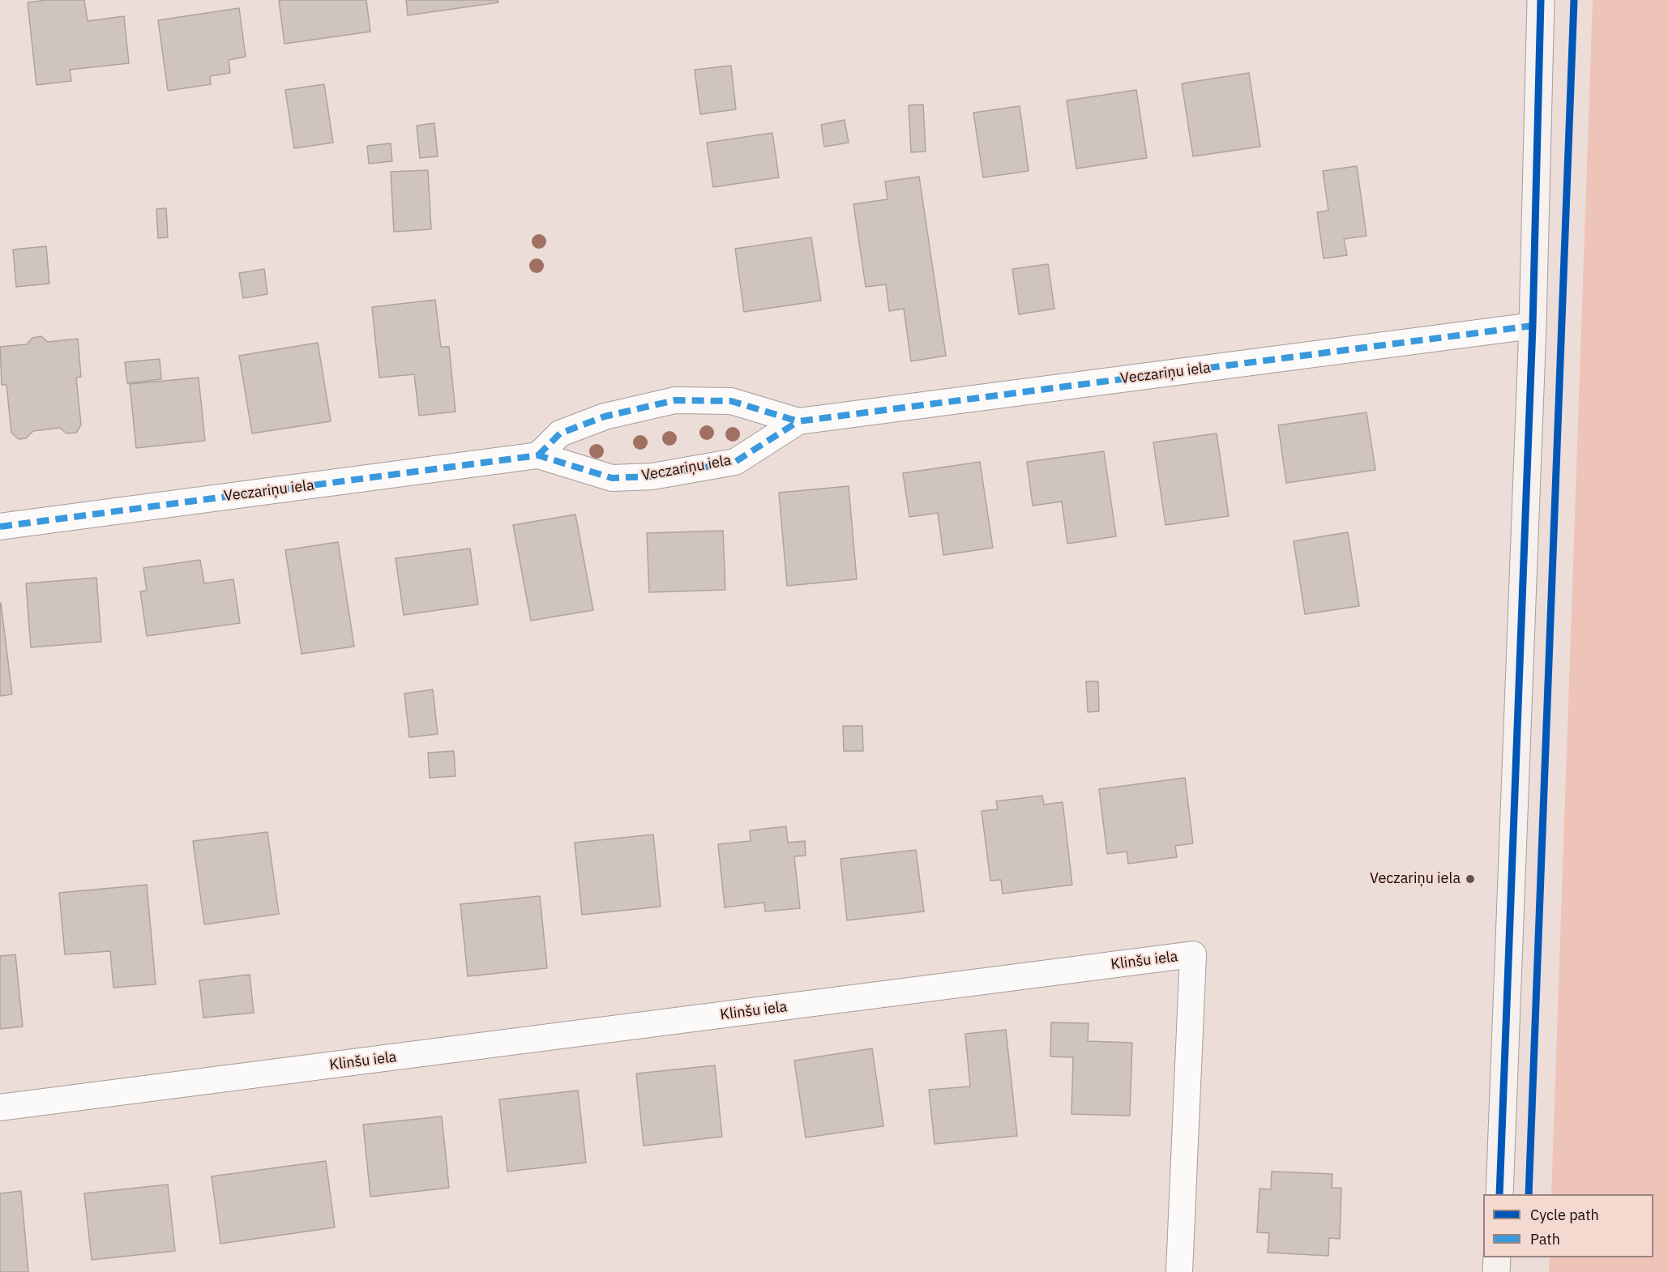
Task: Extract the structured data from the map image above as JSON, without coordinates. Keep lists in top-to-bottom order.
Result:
{
  "streets": {
    "street": ["Veczariņu iela", "Klinšu iela"]
  },
  "places": ["Veczariņu iela"],
  "legend": ["Cycle path", "Path"]
}
